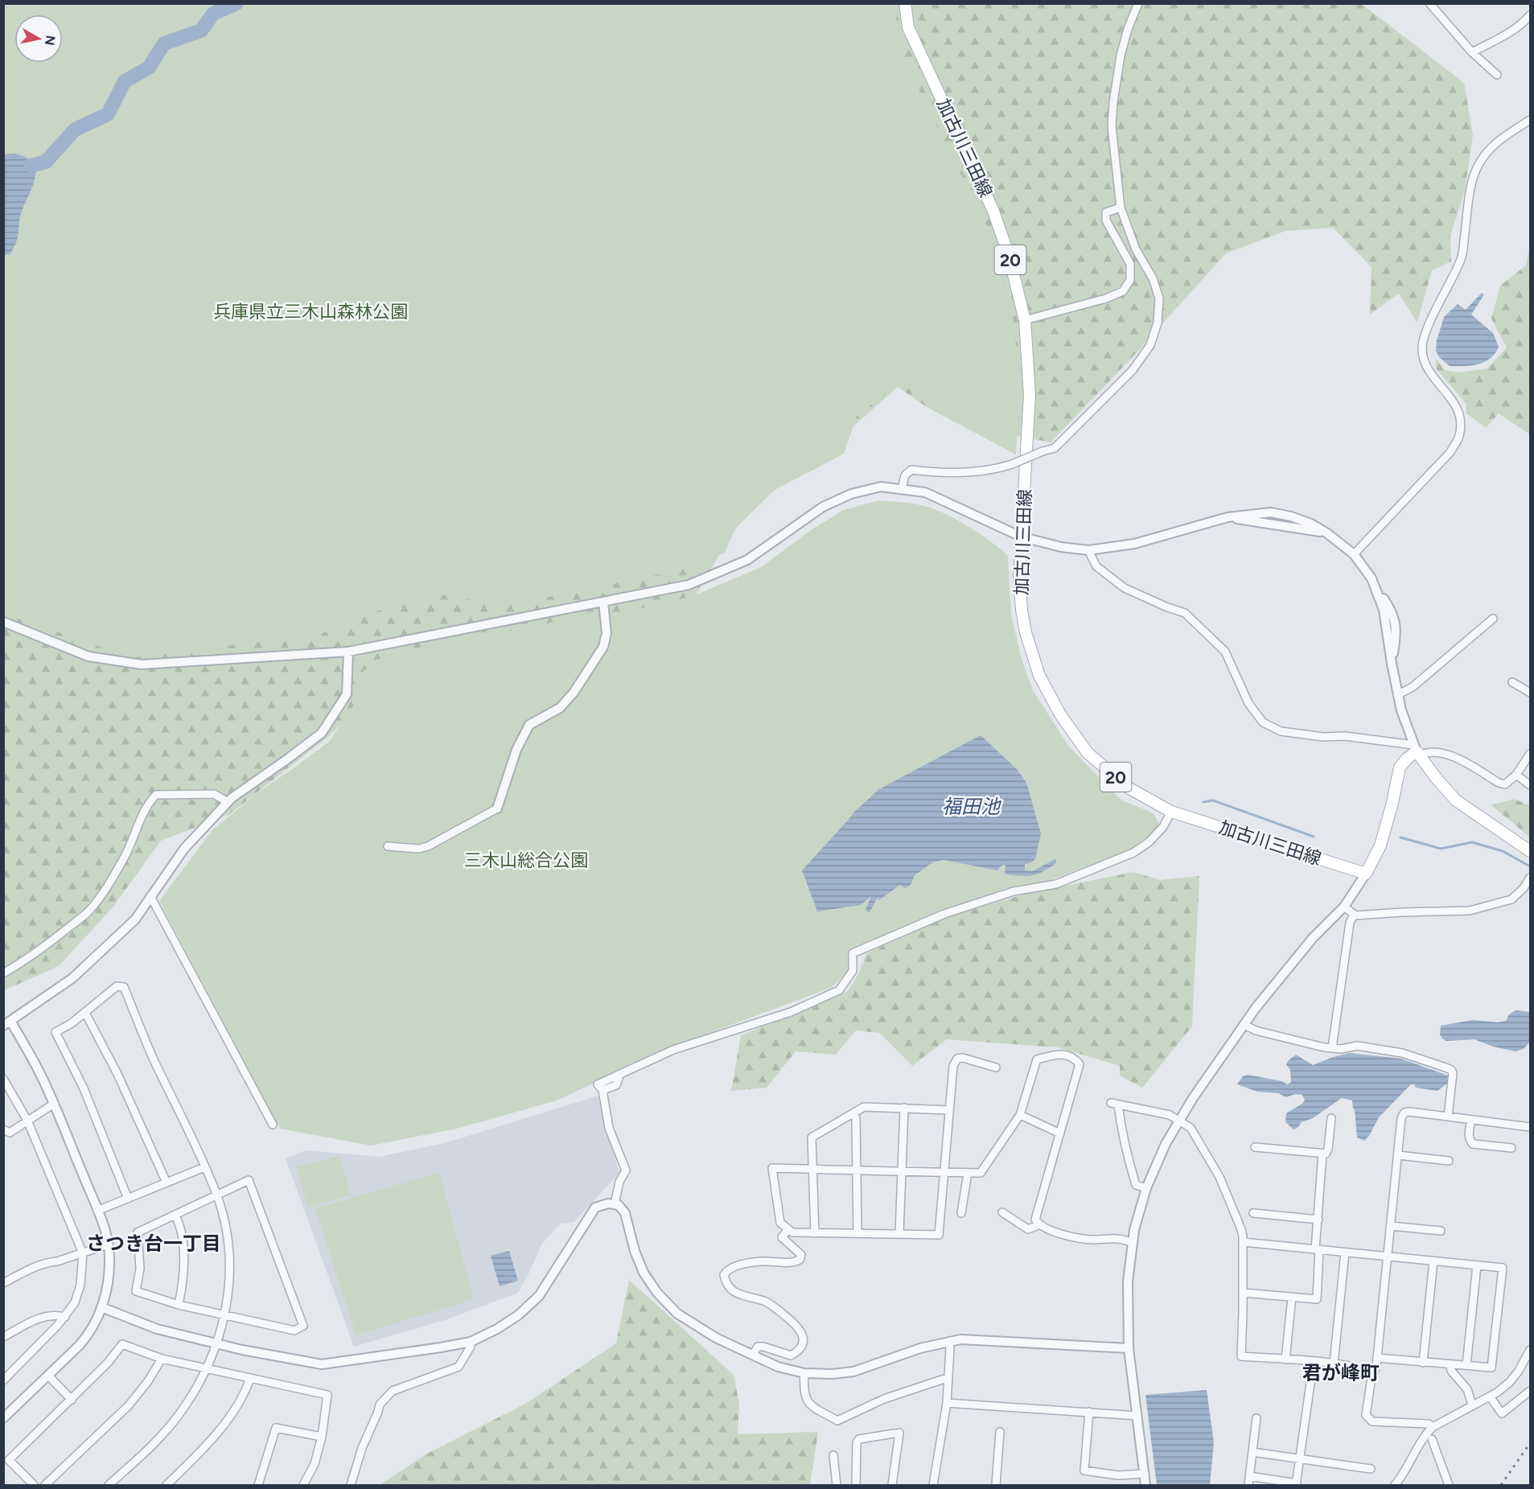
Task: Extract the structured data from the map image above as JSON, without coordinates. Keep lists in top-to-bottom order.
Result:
{
  "streets": {
    "main road": ["加古川三田線", "20"]
  },
  "districts": ["さつき台一丁目", "君が峰町"],
  "water": ["福田池"],
  "parks": ["兵庫県立三木山森林公園", "三木山総合公園"],
  "north": "right"
}
